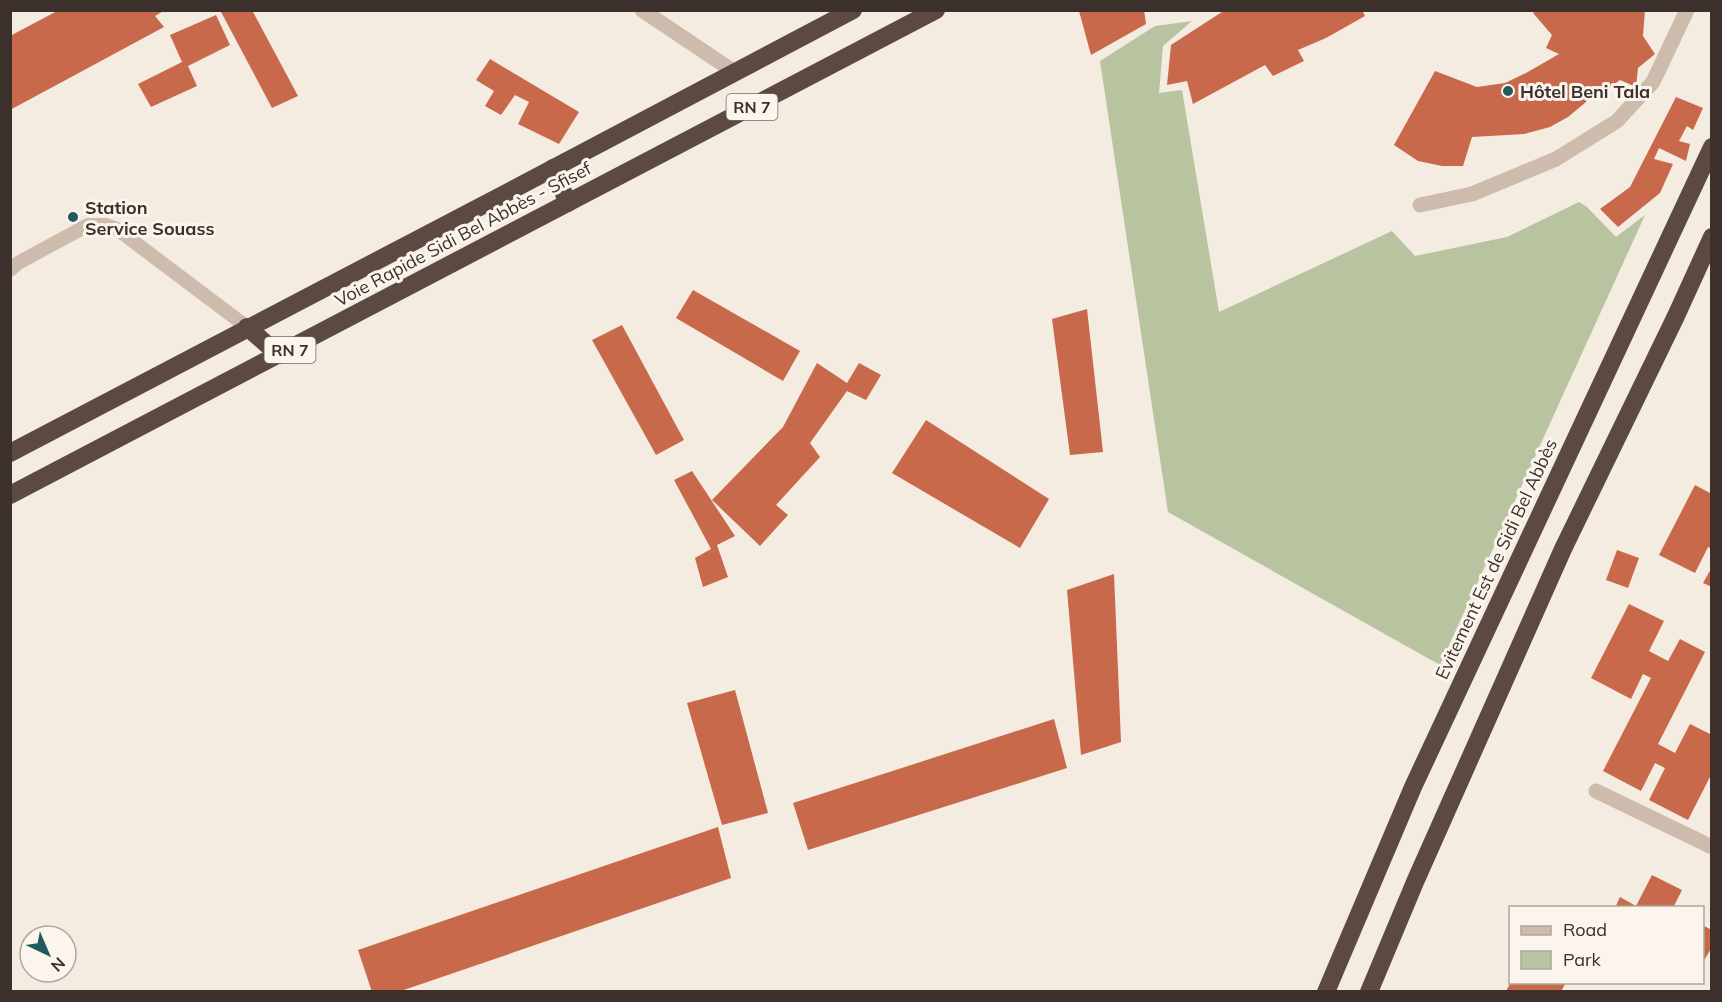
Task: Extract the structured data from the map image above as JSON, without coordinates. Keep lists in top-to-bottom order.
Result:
{
  "streets": {
    "highway": ["RN 7", "Voie Rapide Sidi Bel Abbès - Sfisef", "Evitement Est de Sidi Bel Abbès"]
  },
  "places": ["Hôtel Beni Tala", "Station Service Souass"],
  "legend": ["Road", "Park"],
  "north": "bottom right"
}
